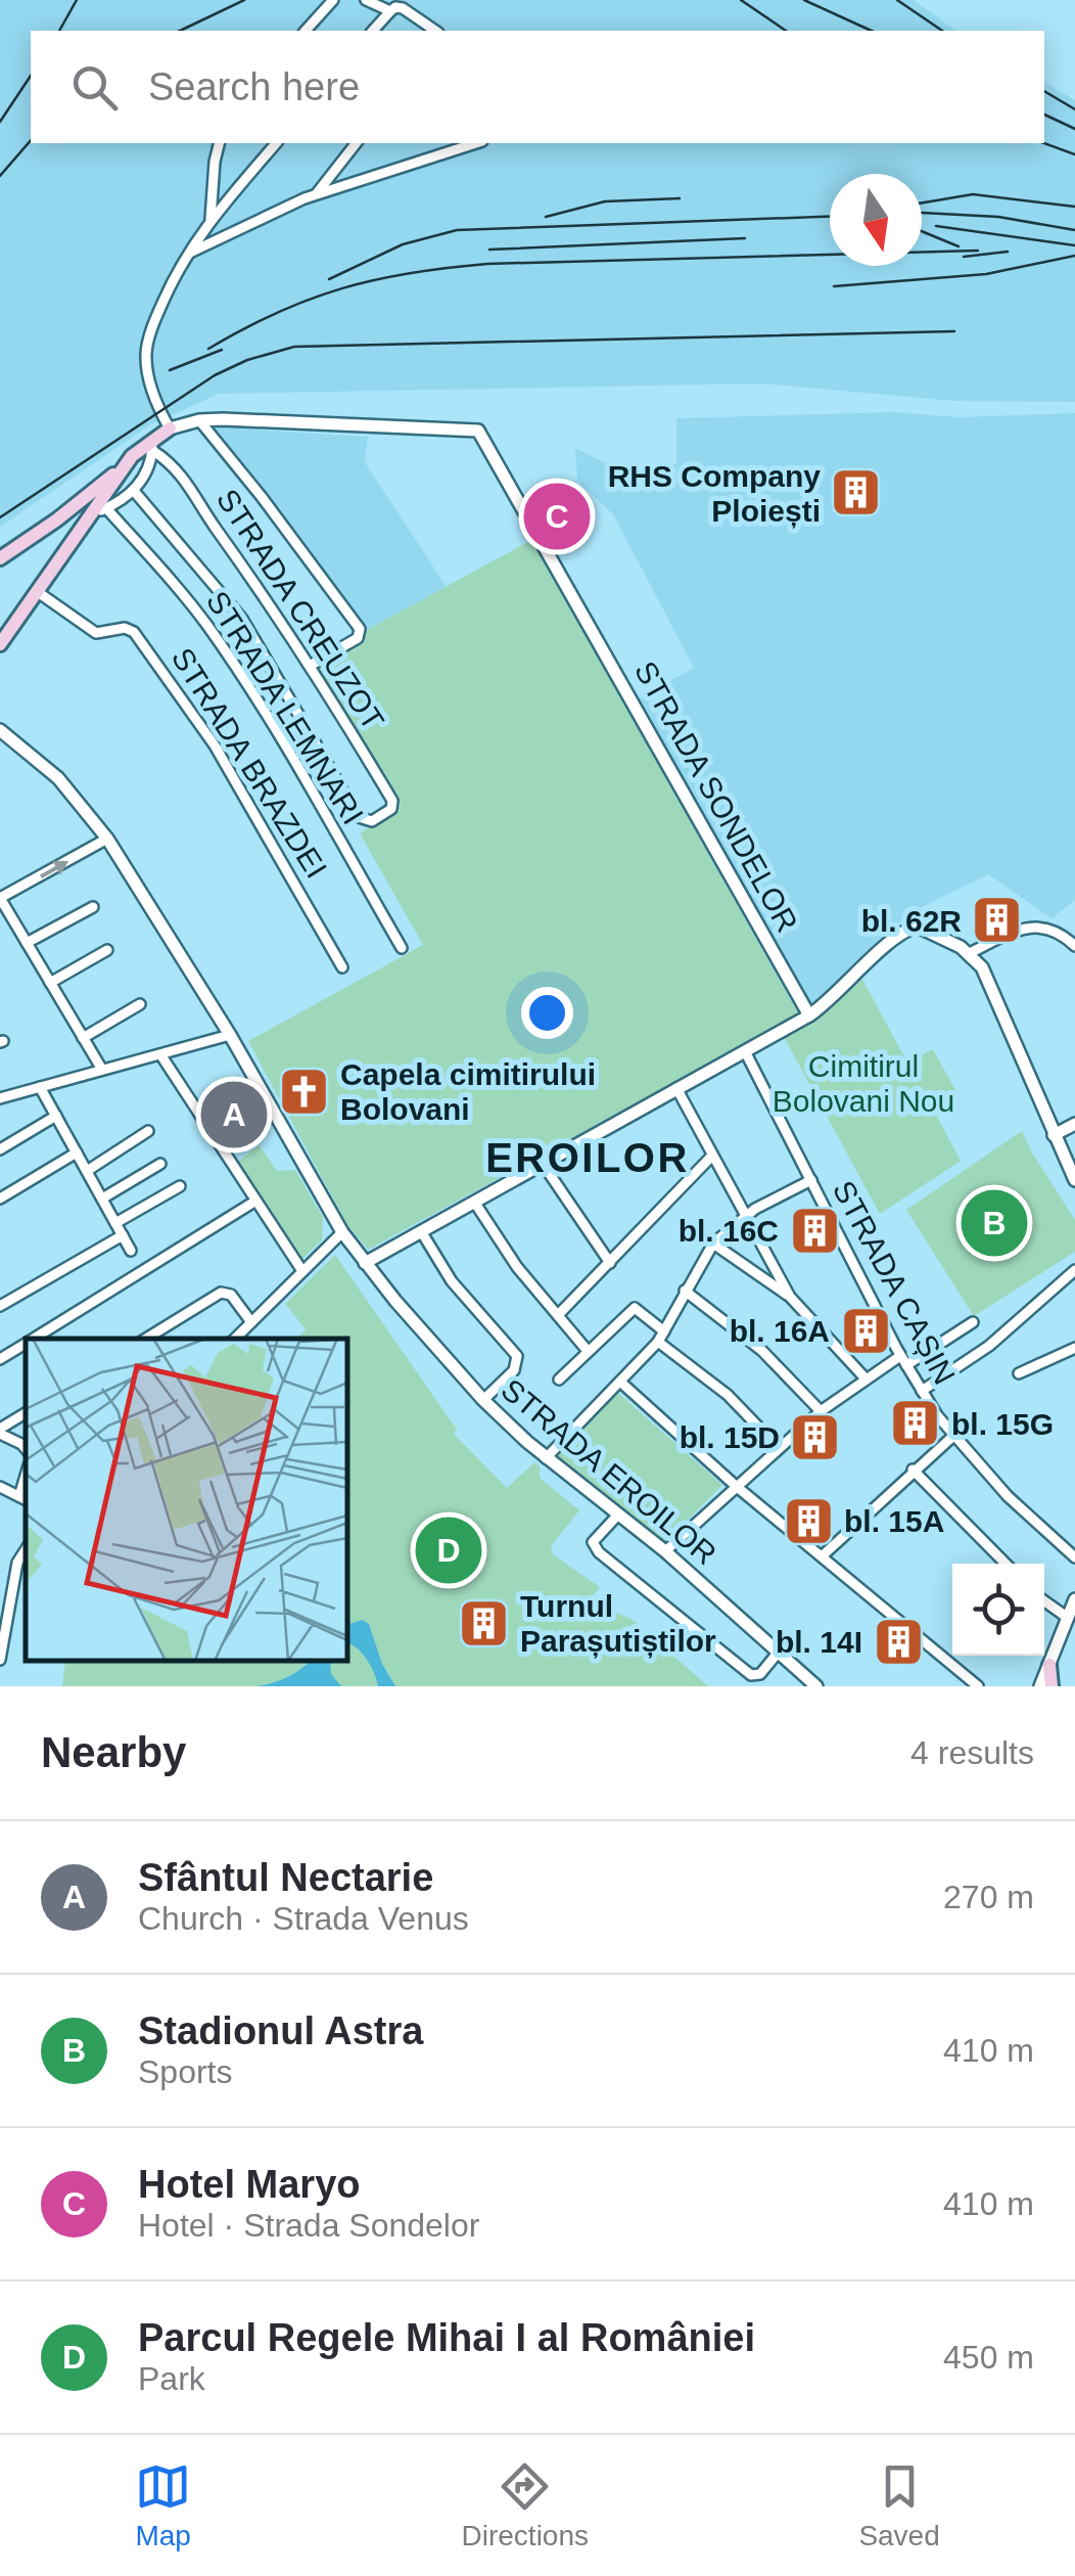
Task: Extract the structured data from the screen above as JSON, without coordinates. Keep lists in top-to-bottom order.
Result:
{
  "streets": {
    "street": [
      "STRADA CREUZOT",
      "STRADA LEMNARI",
      "STRADA BRAZDEI",
      "STRADA SONDELOR",
      "STRADA CAȘIN",
      "STRADA EROILOR"
    ]
  },
  "districts": ["EROILOR"],
  "parks": ["Cimitirul Bolovani Nou"],
  "places": {
    "building": [
      "RHS Company Ploiești",
      "bl. 62R",
      "bl. 16C",
      "bl. 16A",
      "bl. 15G",
      "bl. 15D",
      "bl. 15A",
      "Turnul Parașutiștilor",
      "bl. 14I"
    ],
    "church": ["Capela cimitirului Bolovani"]
  },
  "north": "bottom",
  "page": {
    "search": "Search here",
    "pins": [
      "C",
      "A",
      "B",
      "D"
    ],
    "heading": ["Nearby", "4 results"],
    "list": [
      {
        "mark": "A",
        "name": "Sfântul Nectarie",
        "note": "Church · Strada Venus",
        "value": "270 m"
      },
      {
        "mark": "B",
        "name": "Stadionul Astra",
        "note": "Sports",
        "value": "410 m"
      },
      {
        "mark": "C",
        "name": "Hotel Maryo",
        "note": "Hotel · Strada Sondelor",
        "value": "410 m"
      },
      {
        "mark": "D",
        "name": "Parcul Regele Mihai I al României",
        "note": "Park",
        "value": "450 m"
      }
    ],
    "nav": ["Map", "Directions", "Saved"]
  }
}
